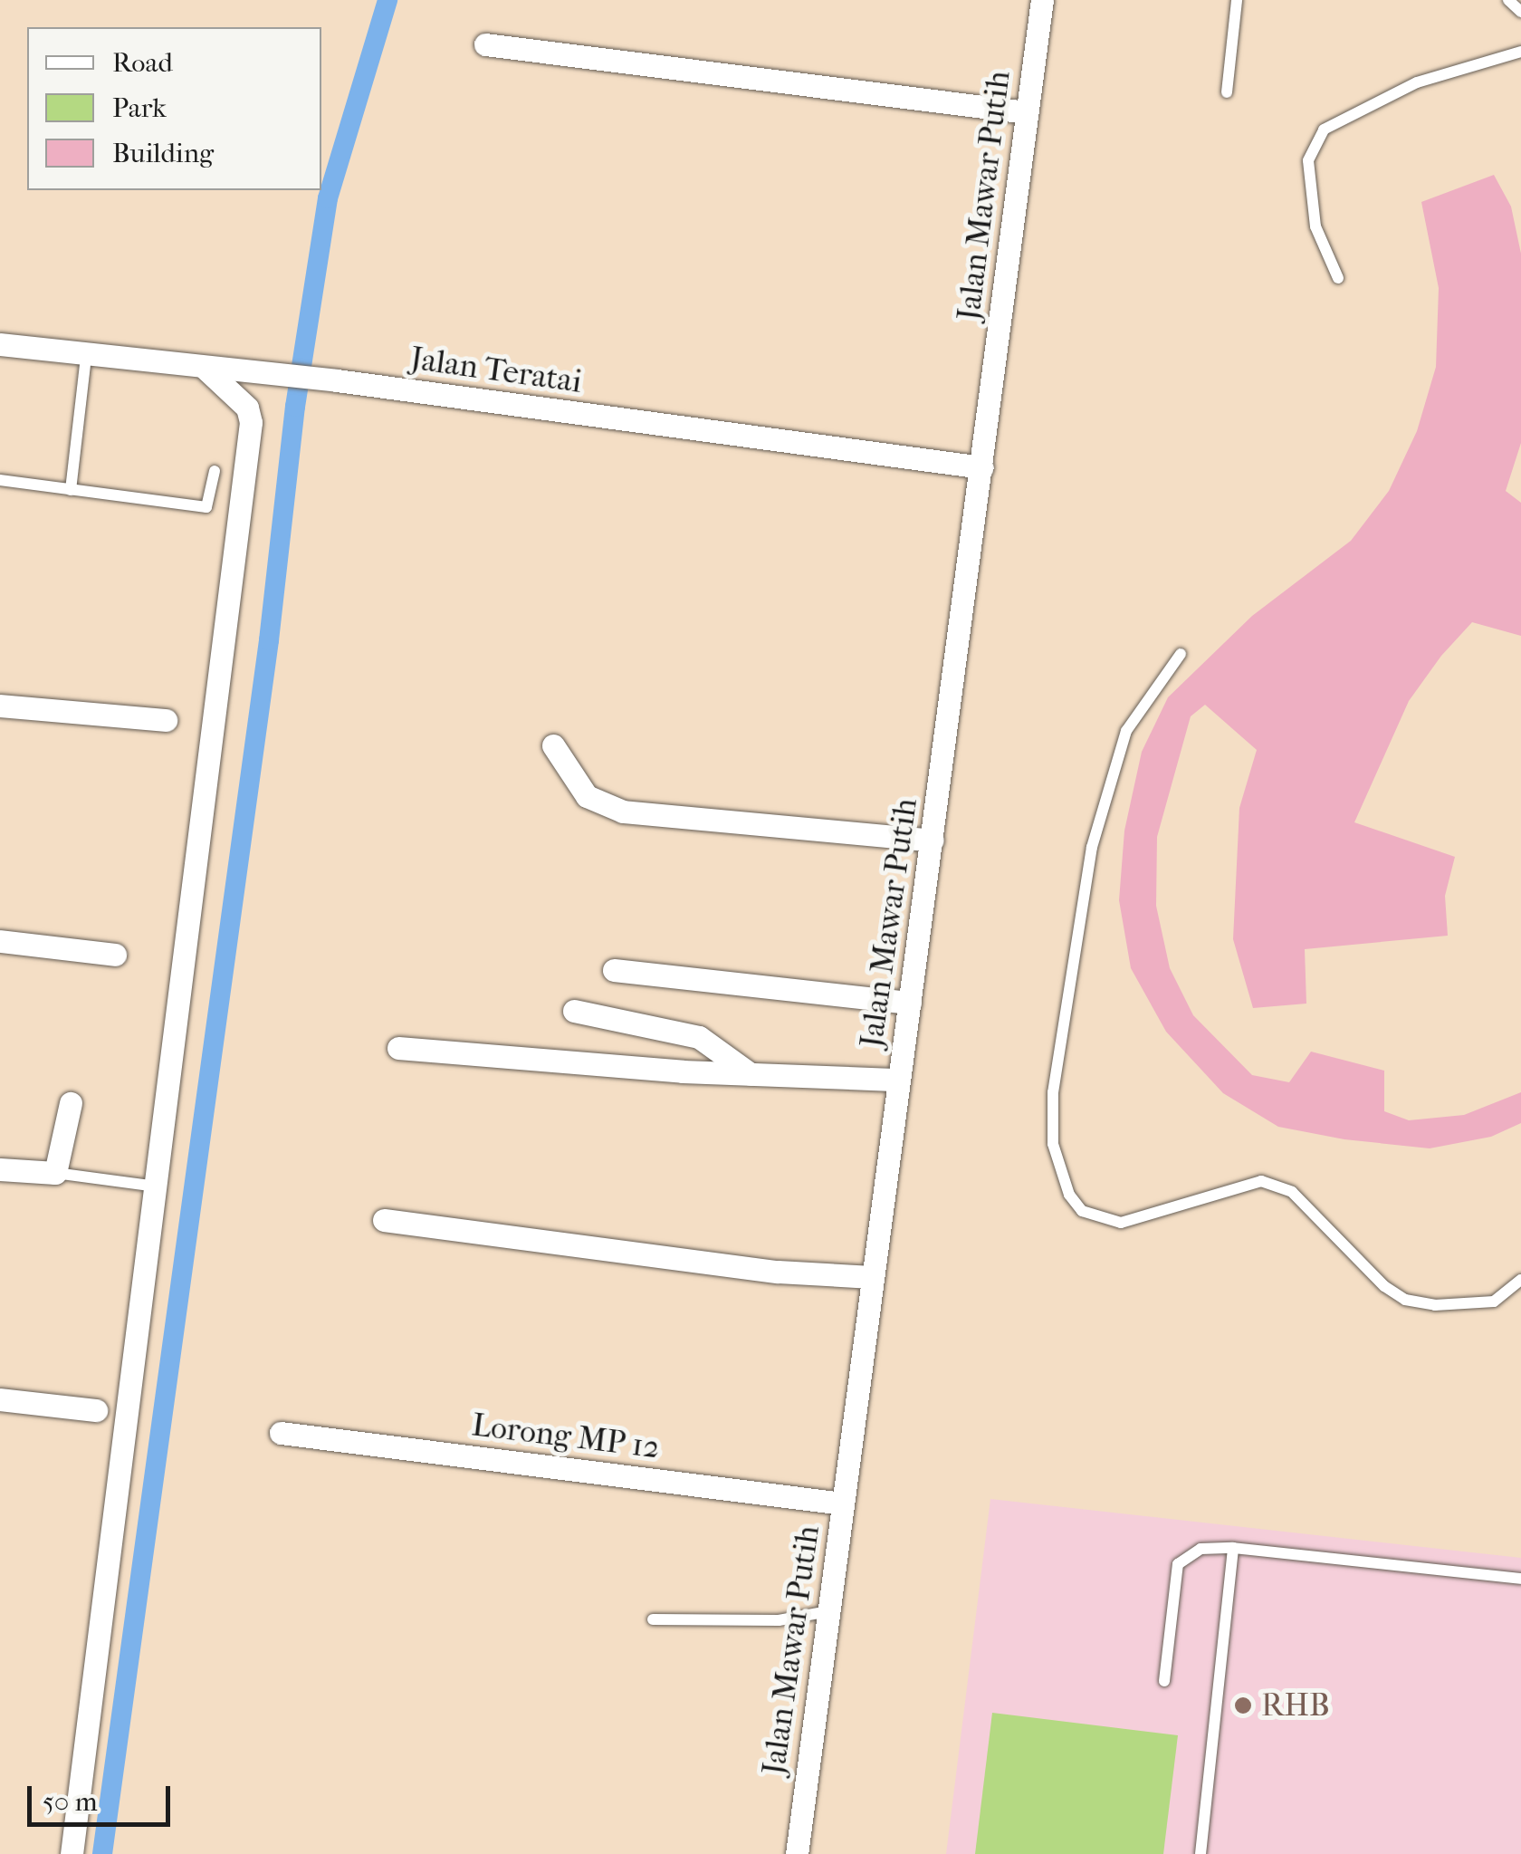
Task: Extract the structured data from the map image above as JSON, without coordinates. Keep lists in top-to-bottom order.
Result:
{
  "streets": {
    "street": ["Jalan Mawar Putih", "Jalan Teratai", "Lorong MP 12"]
  },
  "crossings": [
    ["Jalan Mawar Putih", "Jalan Teratai"],
    ["Jalan Mawar Putih", "Lorong MP 12"]
  ],
  "places": ["RHB"],
  "legend": ["Road", "Park", "Building"],
  "scale_bar": "50 m"
}
